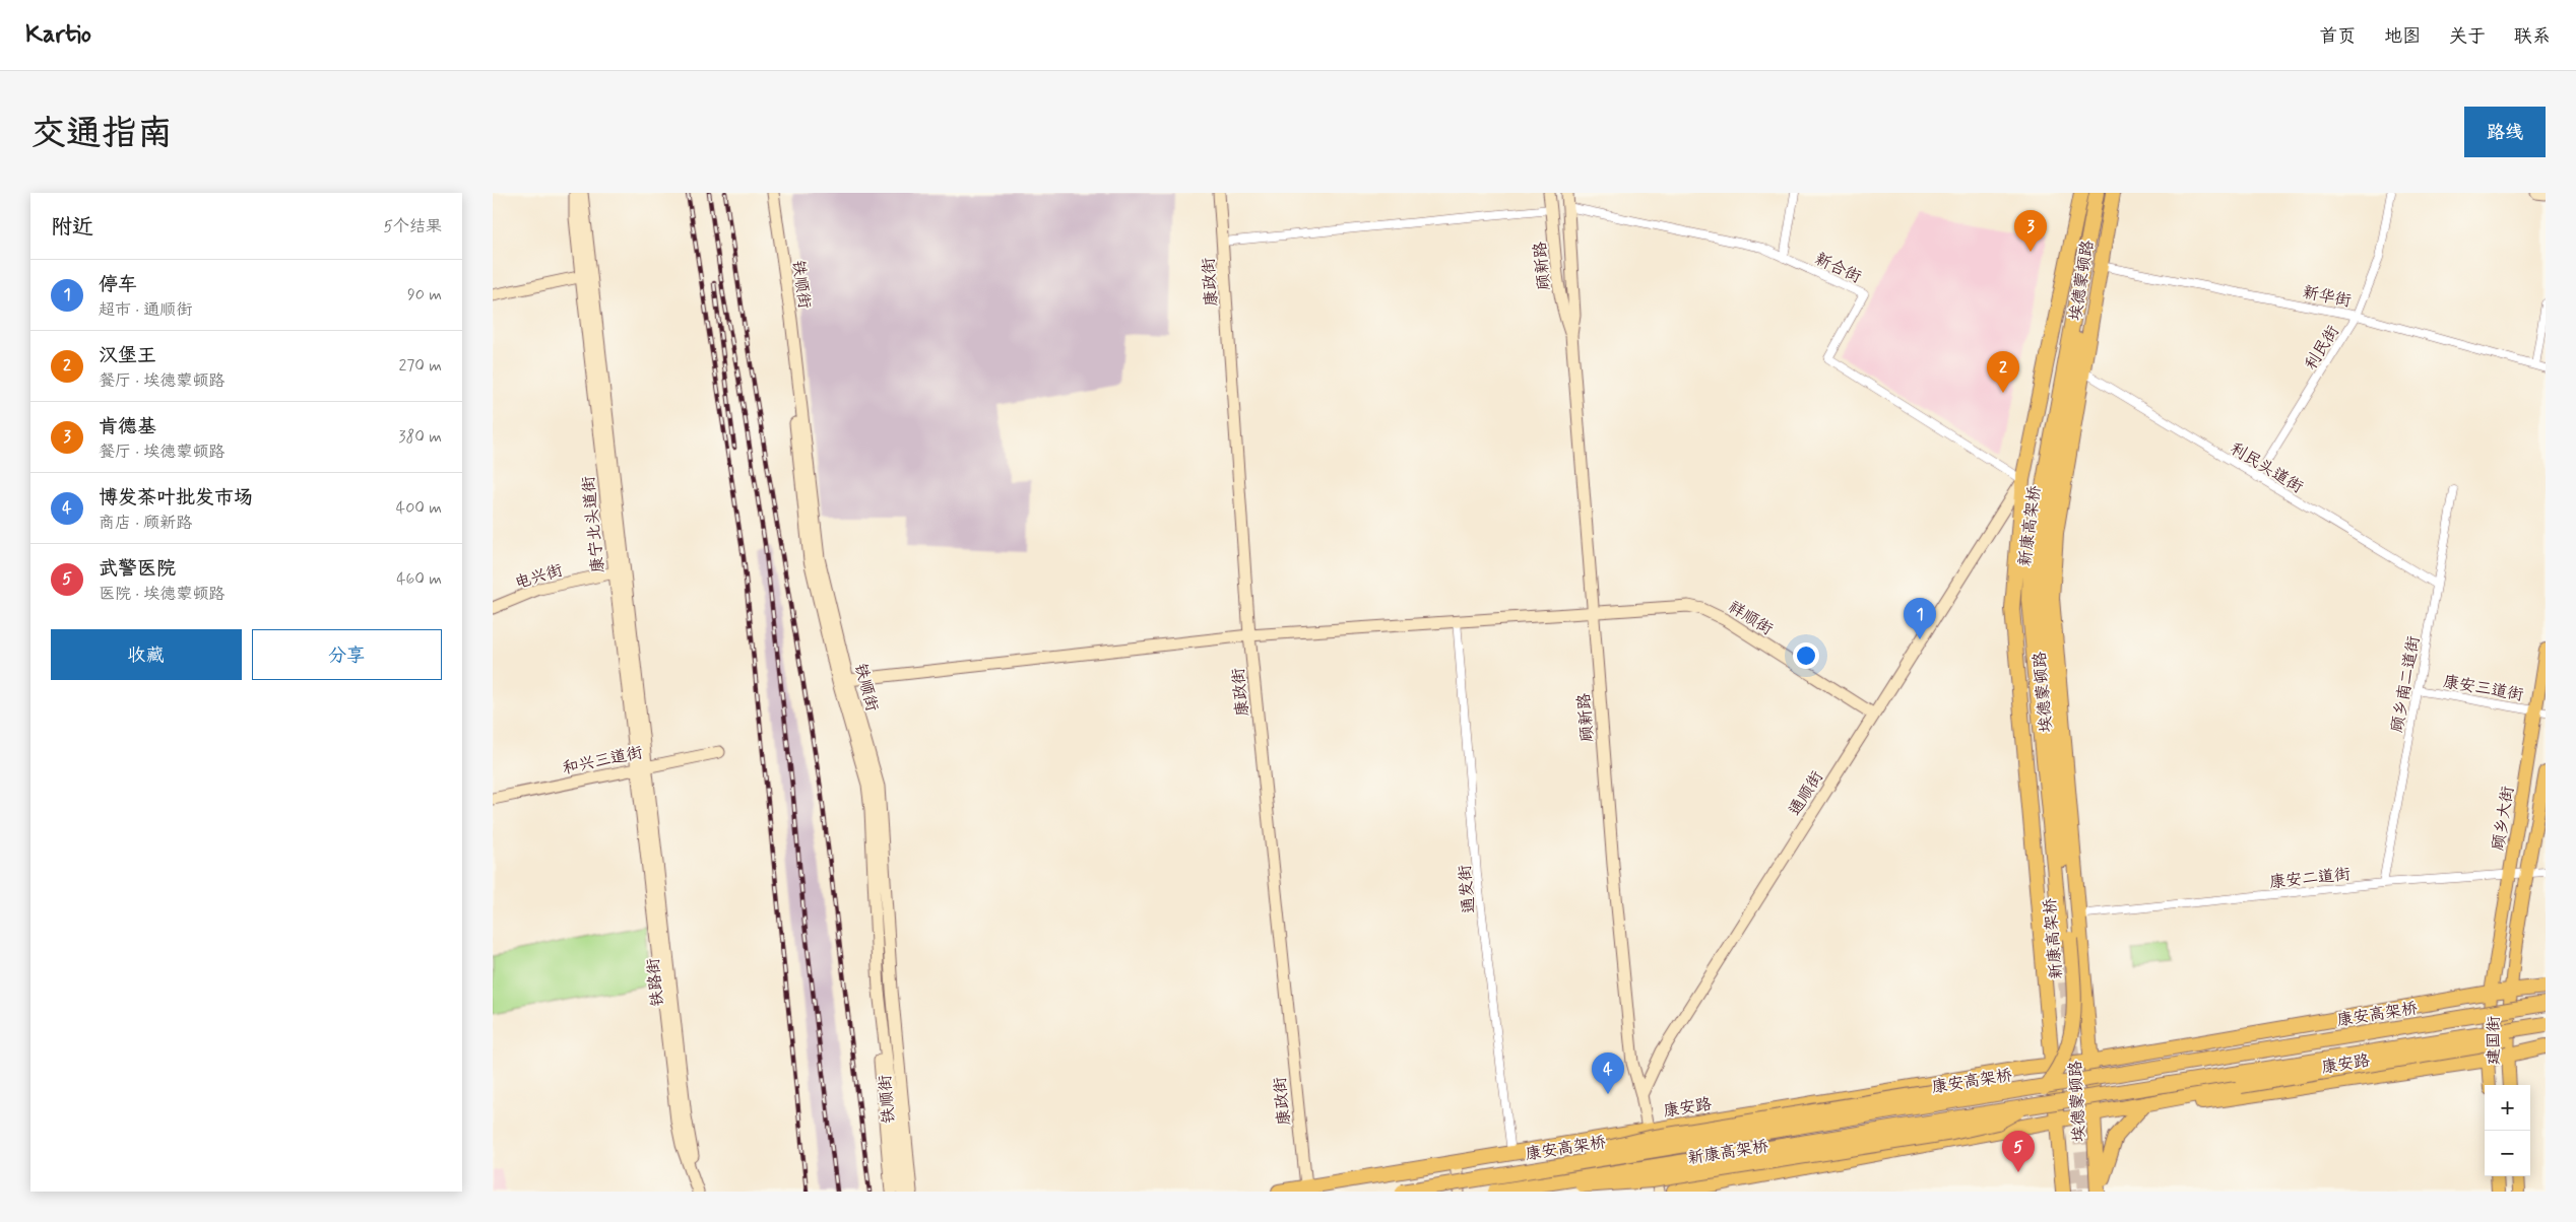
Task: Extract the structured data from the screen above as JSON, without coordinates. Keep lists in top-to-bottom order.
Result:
{
  "streets": {
    "highway": [
      "埃德蒙顿路",
      "新康高架桥",
      "康安高架桥",
      "康安路"
    ],
    "main road": [
      "顾新路",
      "康政街",
      "铁顺街",
      "康宁北头道街",
      "电兴街",
      "祥顺街",
      "和兴三道街",
      "通顺街",
      "顾乡大街",
      "铁路街",
      "建国街"
    ],
    "street": [
      "新合街",
      "新华街",
      "利民街",
      "利民头道街",
      "顾乡南二道街",
      "康安三道街",
      "康安二道街",
      "通发街"
    ]
  },
  "crossings": [
    ["顾新路", "新合街"],
    ["顾新路", "祥顺街"],
    ["顾新路", "通顺街"],
    ["新合街", "埃德蒙顿路"],
    ["新合街", "通顺街"],
    ["埃德蒙顿路", "新华街"],
    ["埃德蒙顿路", "利民头道街"],
    ["埃德蒙顿路", "新康高架桥"],
    ["埃德蒙顿路", "通顺街"],
    ["埃德蒙顿路", "康安二道街"],
    ["埃德蒙顿路", "康安路"],
    ["康政街", "祥顺街"],
    ["康政街", "康安路"],
    ["铁顺街", "祥顺街"],
    ["新华街", "利民街"],
    ["新华街", "新康高架桥"],
    ["利民街", "利民头道街"],
    ["利民头道街", "顾乡南二道街"],
    ["康宁北头道街", "电兴街"],
    ["康宁北头道街", "和兴三道街"],
    ["康宁北头道街", "铁路街"],
    ["祥顺街", "通顺街"],
    ["祥顺街", "通发街"],
    ["顾乡南二道街", "康安三道街"],
    ["顾乡南二道街", "康安二道街"],
    ["康安三道街", "顾乡大街"],
    ["和兴三道街", "铁路街"],
    ["顾乡大街", "康安二道街"],
    ["顾乡大街", "建国街"],
    ["通发街", "康安路"],
    ["康安高架桥", "康安路"],
    ["建国街", "康安路"]
  ],
  "page": {
    "header": "Kartio",
    "nav": [
      "首页",
      "地图",
      "关于",
      "联系"
    ],
    "buttons": [
      "路线",
      ["收藏", "分享"]
    ],
    "title": "交通指南",
    "heading": ["附近", "5个结果"],
    "pins": [
      "3",
      "2",
      "1",
      "4",
      "5"
    ],
    "list": [
      {
        "mark": "1",
        "name": "停车",
        "note": "超市 · 通顺街",
        "value": "90 m"
      },
      {
        "mark": "2",
        "name": "汉堡王",
        "note": "餐厅 · 埃德蒙顿路",
        "value": "270 m"
      },
      {
        "mark": "3",
        "name": "肯德基",
        "note": "餐厅 · 埃德蒙顿路",
        "value": "380 m"
      },
      {
        "mark": "4",
        "name": "博发茶叶批发市场",
        "note": "商店 · 顾新路",
        "value": "400 m"
      },
      {
        "mark": "5",
        "name": "武警医院",
        "note": "医院 · 埃德蒙顿路",
        "value": "460 m"
      }
    ],
    "map_buttons": ["+", "−"]
  }
}
